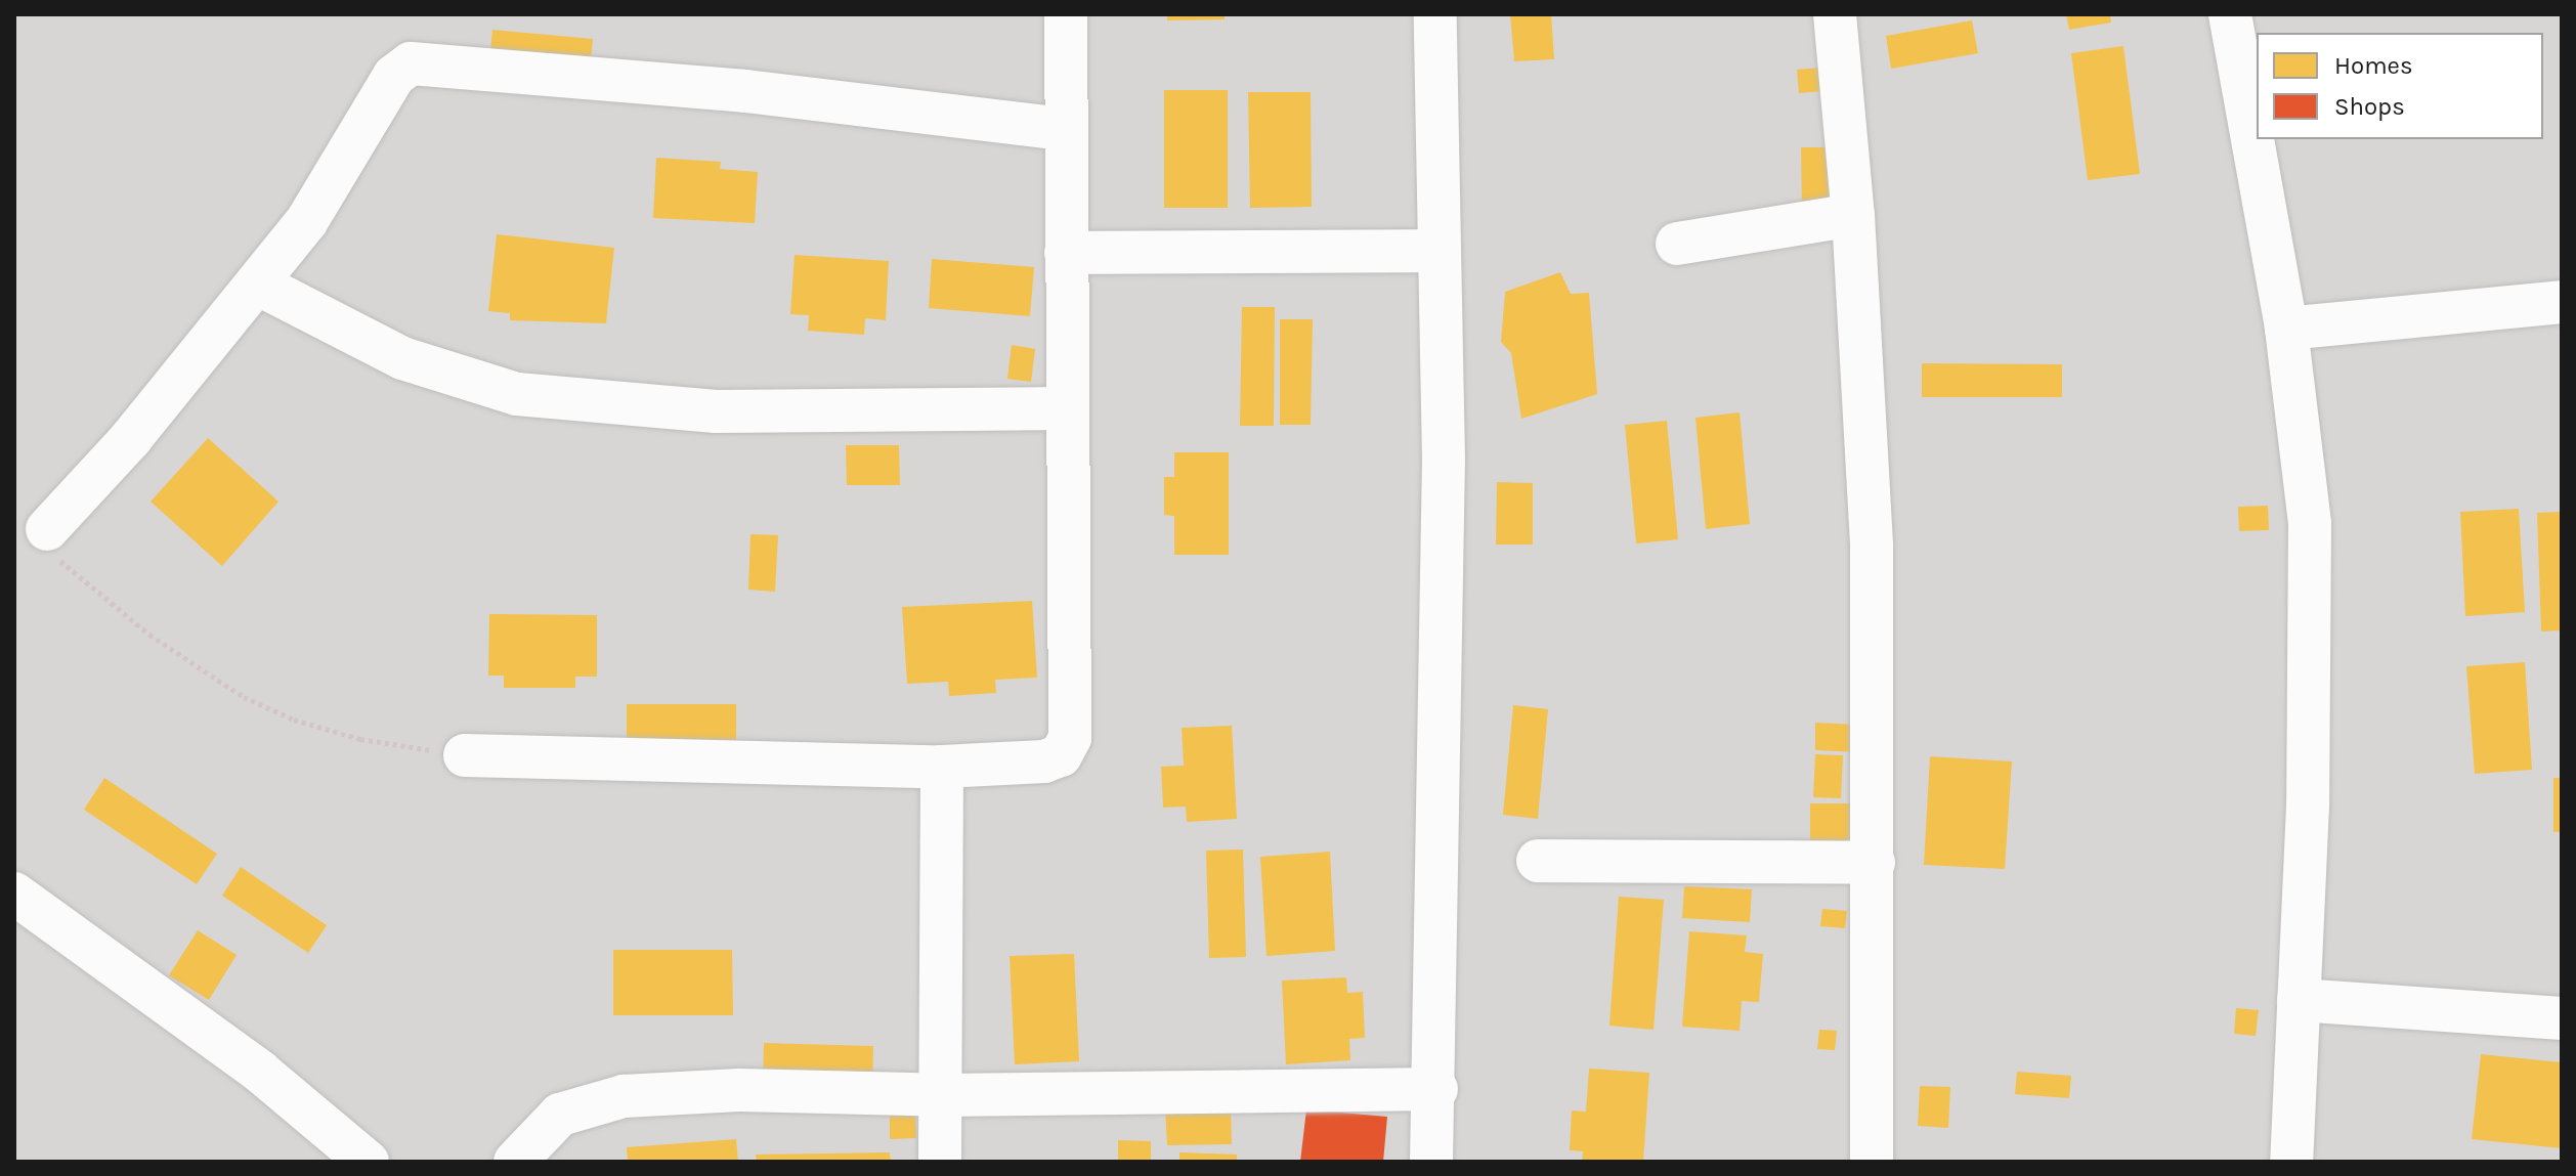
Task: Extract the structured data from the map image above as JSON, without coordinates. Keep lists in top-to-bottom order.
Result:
{
  "legend": ["Homes", "Shops"]
}
